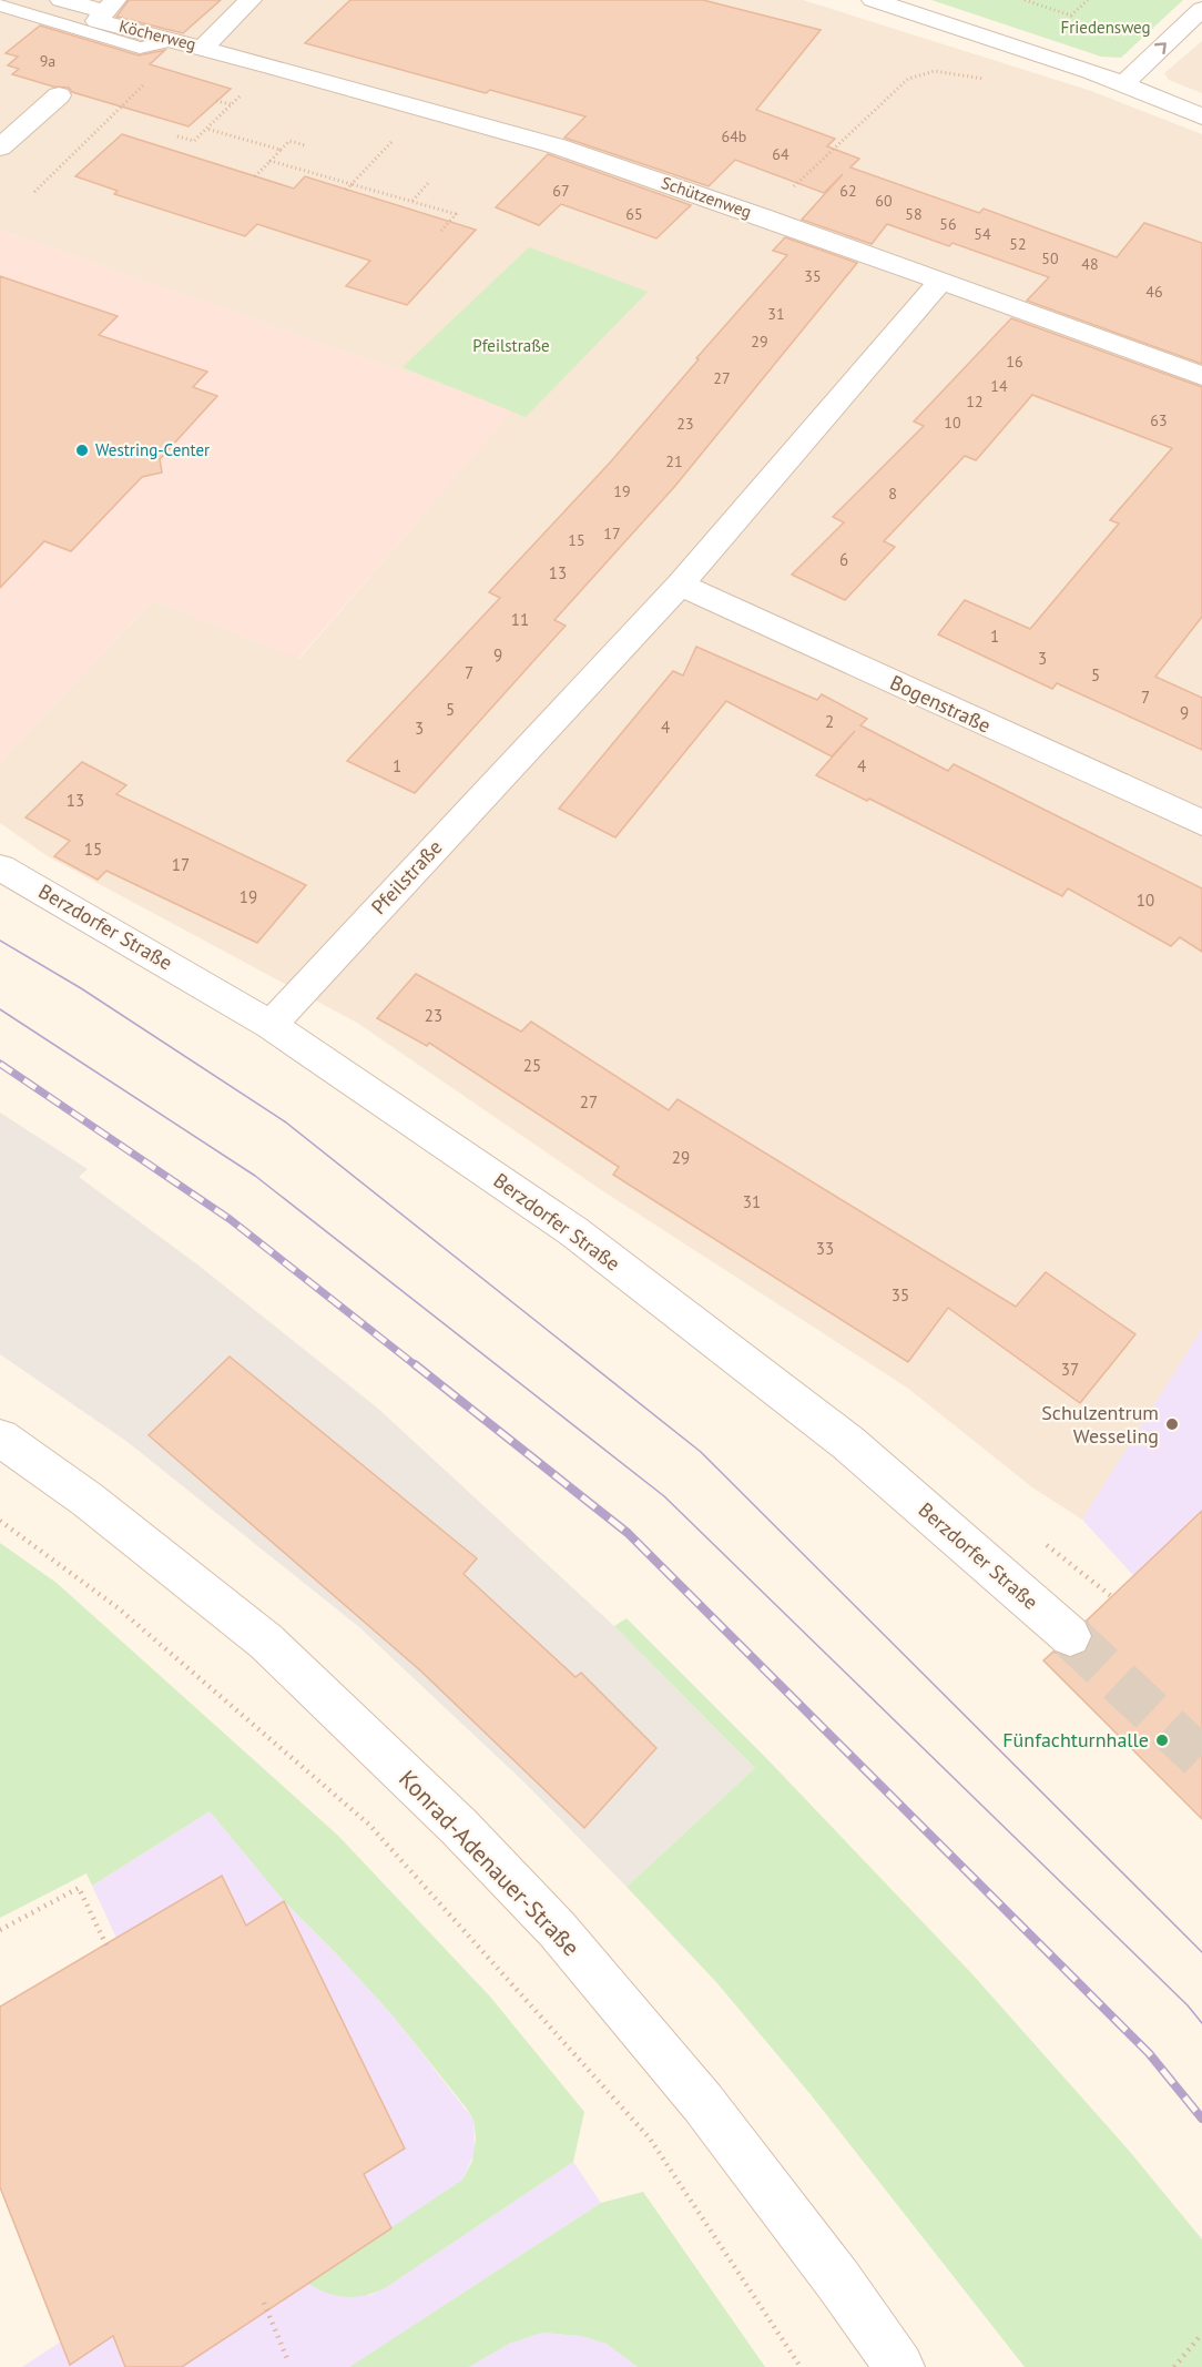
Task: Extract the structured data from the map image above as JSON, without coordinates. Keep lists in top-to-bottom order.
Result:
{
  "streets": {
    "street": [
      "Köcherweg",
      "Schützenweg",
      "Bogenstraße",
      "Pfeilstraße",
      "Berzdorfer Straße",
      "Konrad-Adenauer-Straße"
    ]
  },
  "crossings": [
    ["Köcherweg", "Schützenweg"],
    ["Schützenweg", "Pfeilstraße"],
    ["Bogenstraße", "Pfeilstraße"],
    ["Pfeilstraße", "Berzdorfer Straße"]
  ],
  "parks": ["Friedensweg", "Pfeilstraße"],
  "places": ["Westring-Center", "Schulzentrum Wesseling", "Fünfachturnhalle"],
  "house_numbers": [
    "9a",
    "64b",
    "64",
    "67",
    "62",
    "60",
    "65",
    "58",
    "56",
    "54",
    "52",
    "50",
    "48",
    "35",
    "46",
    "31",
    "29",
    "16",
    "27",
    "14",
    "12",
    "63",
    "10",
    "23",
    "21",
    "19",
    "8",
    "17",
    "15",
    "6",
    "13",
    "11",
    "1",
    "9",
    "3",
    "7",
    "5",
    "7",
    "5",
    "9",
    "2",
    "4",
    "3",
    "1",
    "4",
    "13",
    "15",
    "17",
    "19",
    "10",
    "23",
    "25",
    "27",
    "29",
    "31",
    "33",
    "35",
    "37"
  ]
}
